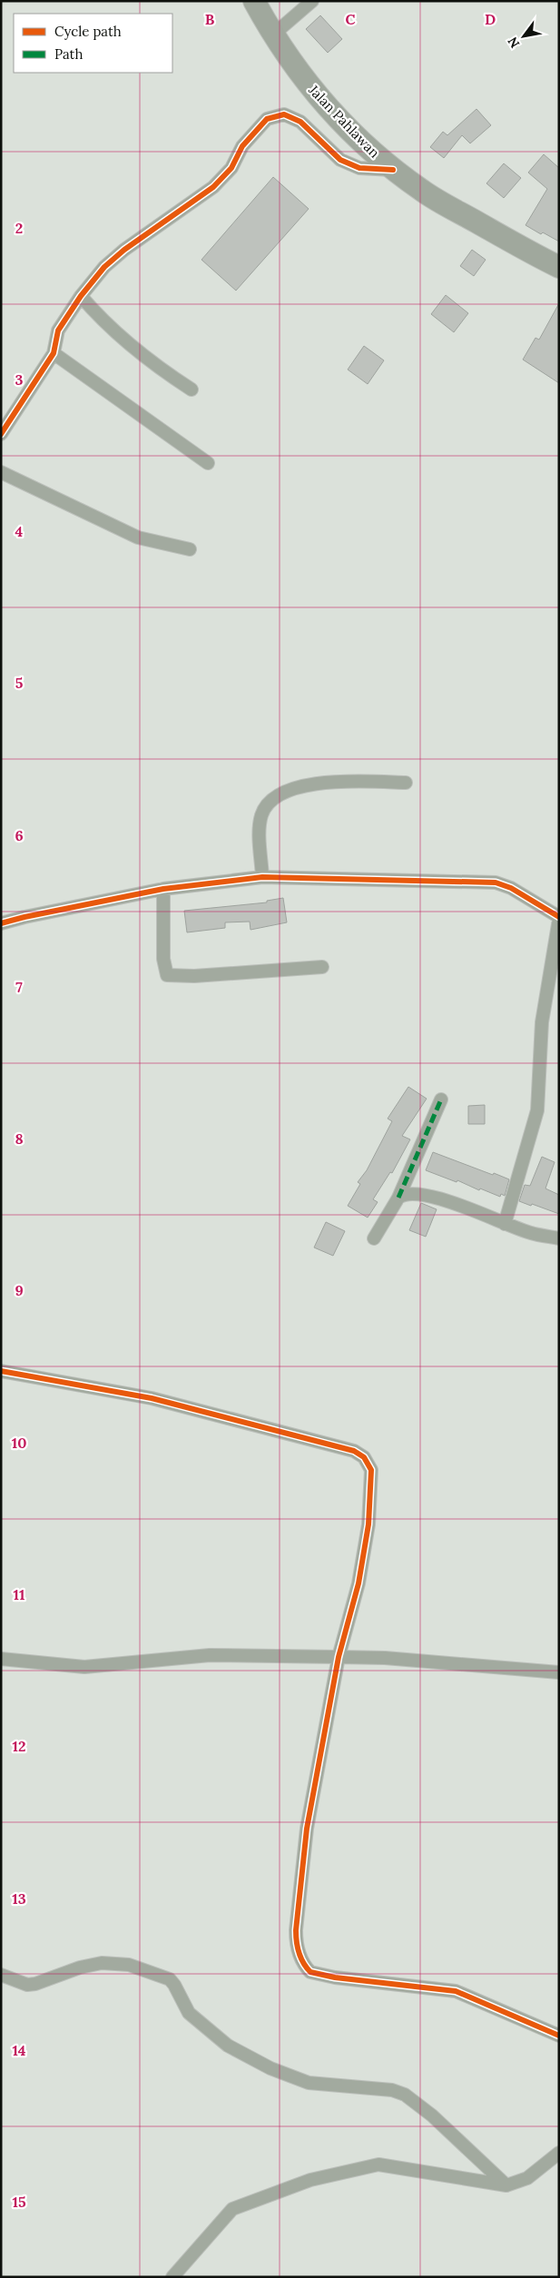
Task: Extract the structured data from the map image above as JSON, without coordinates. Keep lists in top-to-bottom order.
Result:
{
  "streets": {
    "highway": ["Jalan Pahlawan"]
  },
  "legend": ["Cycle path", "Path"],
  "north": "bottom left",
  "grid": {
    "columns": ["B", "C", "D"],
    "rows": [
      "2",
      "3",
      "4",
      "5",
      "6",
      "7",
      "8",
      "9",
      "10",
      "11",
      "12",
      "13",
      "14",
      "15"
    ]
  }
}
